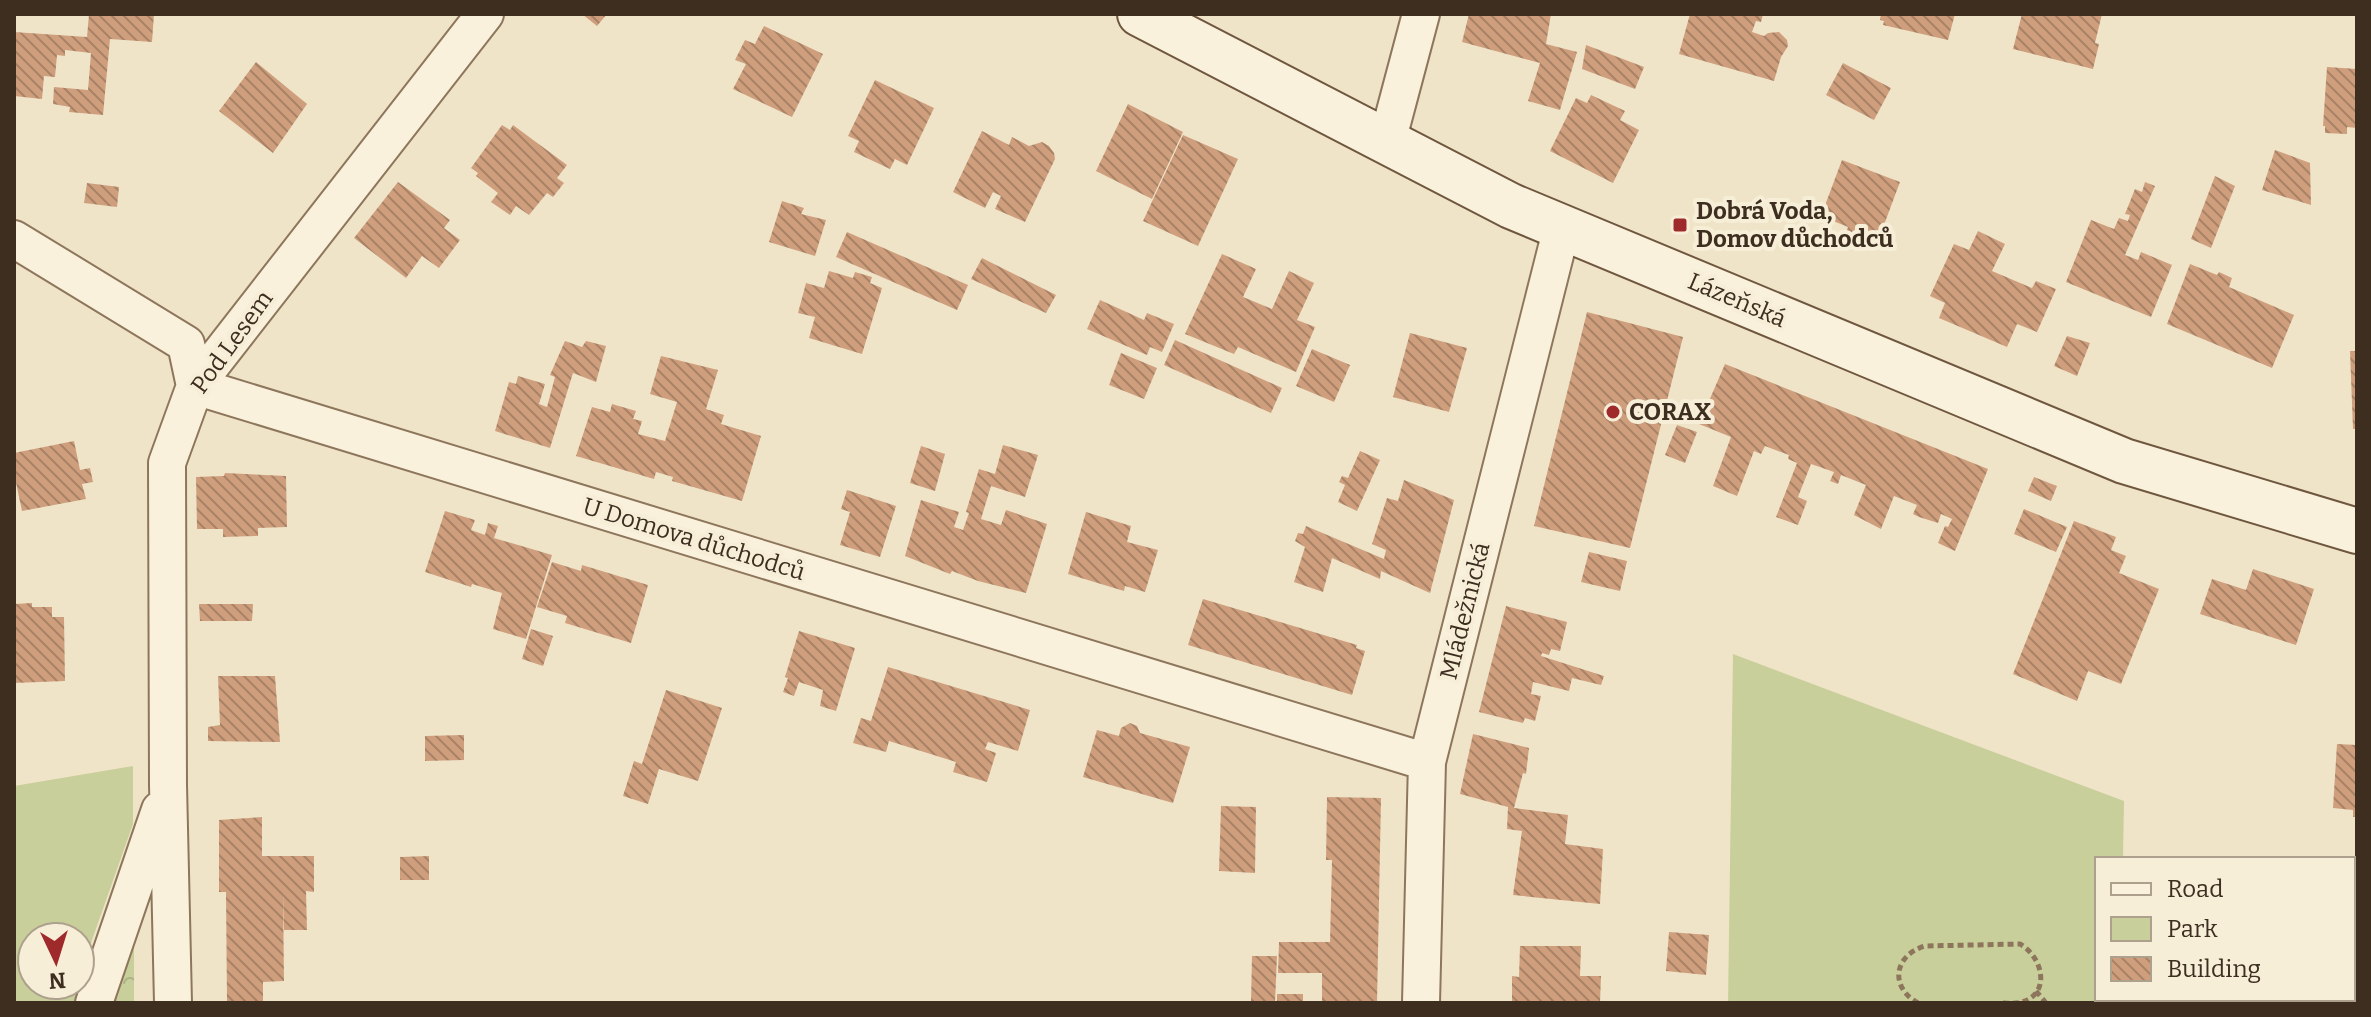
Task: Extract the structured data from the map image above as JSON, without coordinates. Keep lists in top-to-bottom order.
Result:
{
  "streets": {
    "street": [
      "Lázeňská",
      "Pod Lesem",
      "U Domova důchodců",
      "Mládežnická"
    ]
  },
  "crossings": [
    ["Lázeňská", "Mládežnická"],
    ["Pod Lesem", "U Domova důchodců"],
    ["U Domova důchodců", "Mládežnická"]
  ],
  "places": {
    "transit": ["Dobrá Voda, Domov důchodců"],
    "other": ["CORAX"]
  },
  "legend": ["Road", "Park", "Building"],
  "north": "bottom"
}
